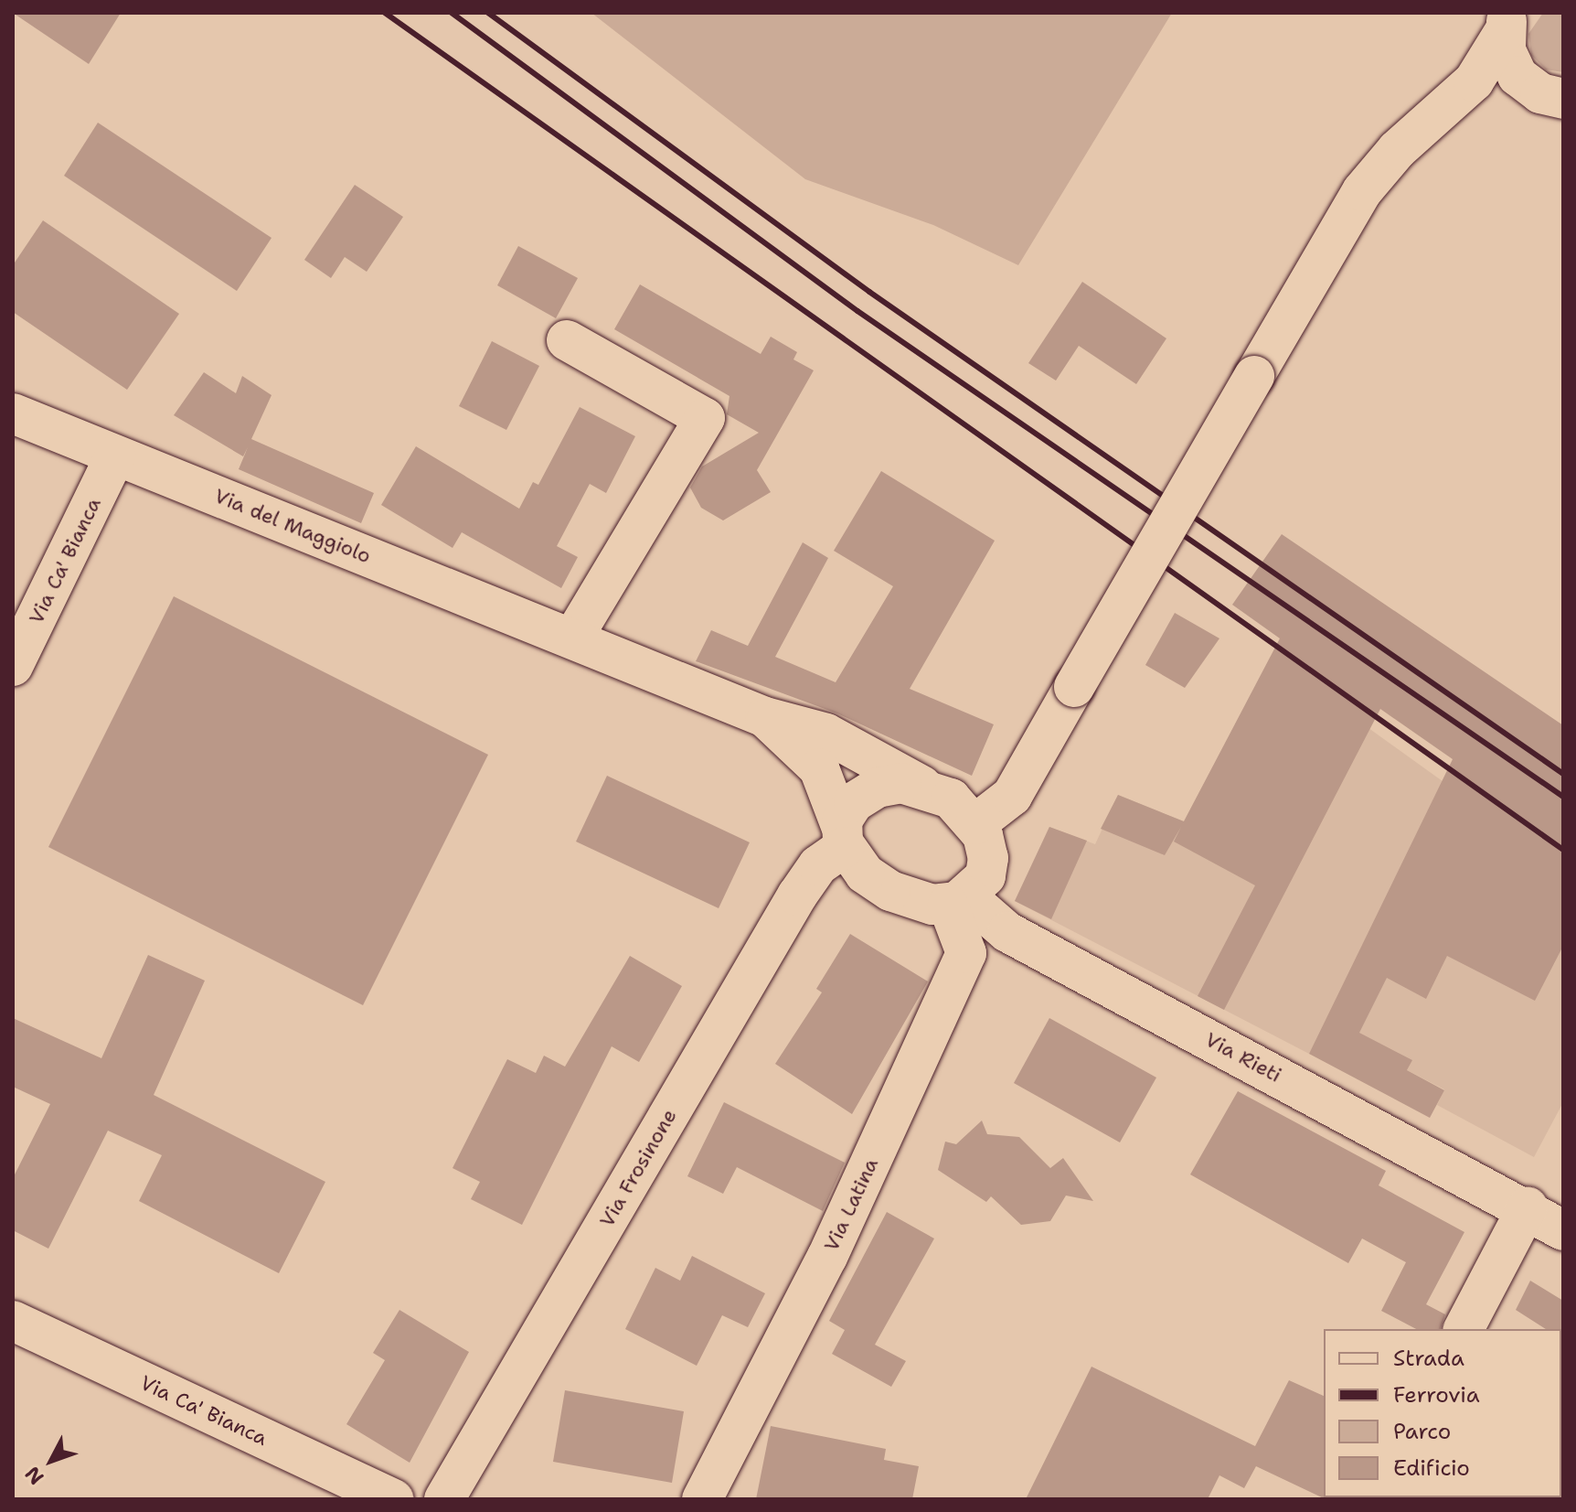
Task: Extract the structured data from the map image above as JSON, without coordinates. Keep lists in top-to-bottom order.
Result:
{
  "streets": {
    "street": [
      "Via del Maggiolo",
      "Via Ca' Bianca",
      "Via Rieti",
      "Via Frosinone",
      "Via Latina"
    ]
  },
  "crossings": [
    ["Via del Maggiolo", "Via Ca' Bianca"],
    ["Via del Maggiolo", "Via Rieti"],
    ["Via del Maggiolo", "Via Frosinone"],
    ["Via del Maggiolo", "Via Latina"],
    ["Via Rieti", "Via Frosinone"],
    ["Via Rieti", "Via Latina"],
    ["Via Frosinone", "Via Latina"]
  ],
  "legend": [
    "Strada",
    "Ferrovia",
    "Parco",
    "Edificio"
  ],
  "north": "bottom left"
}
